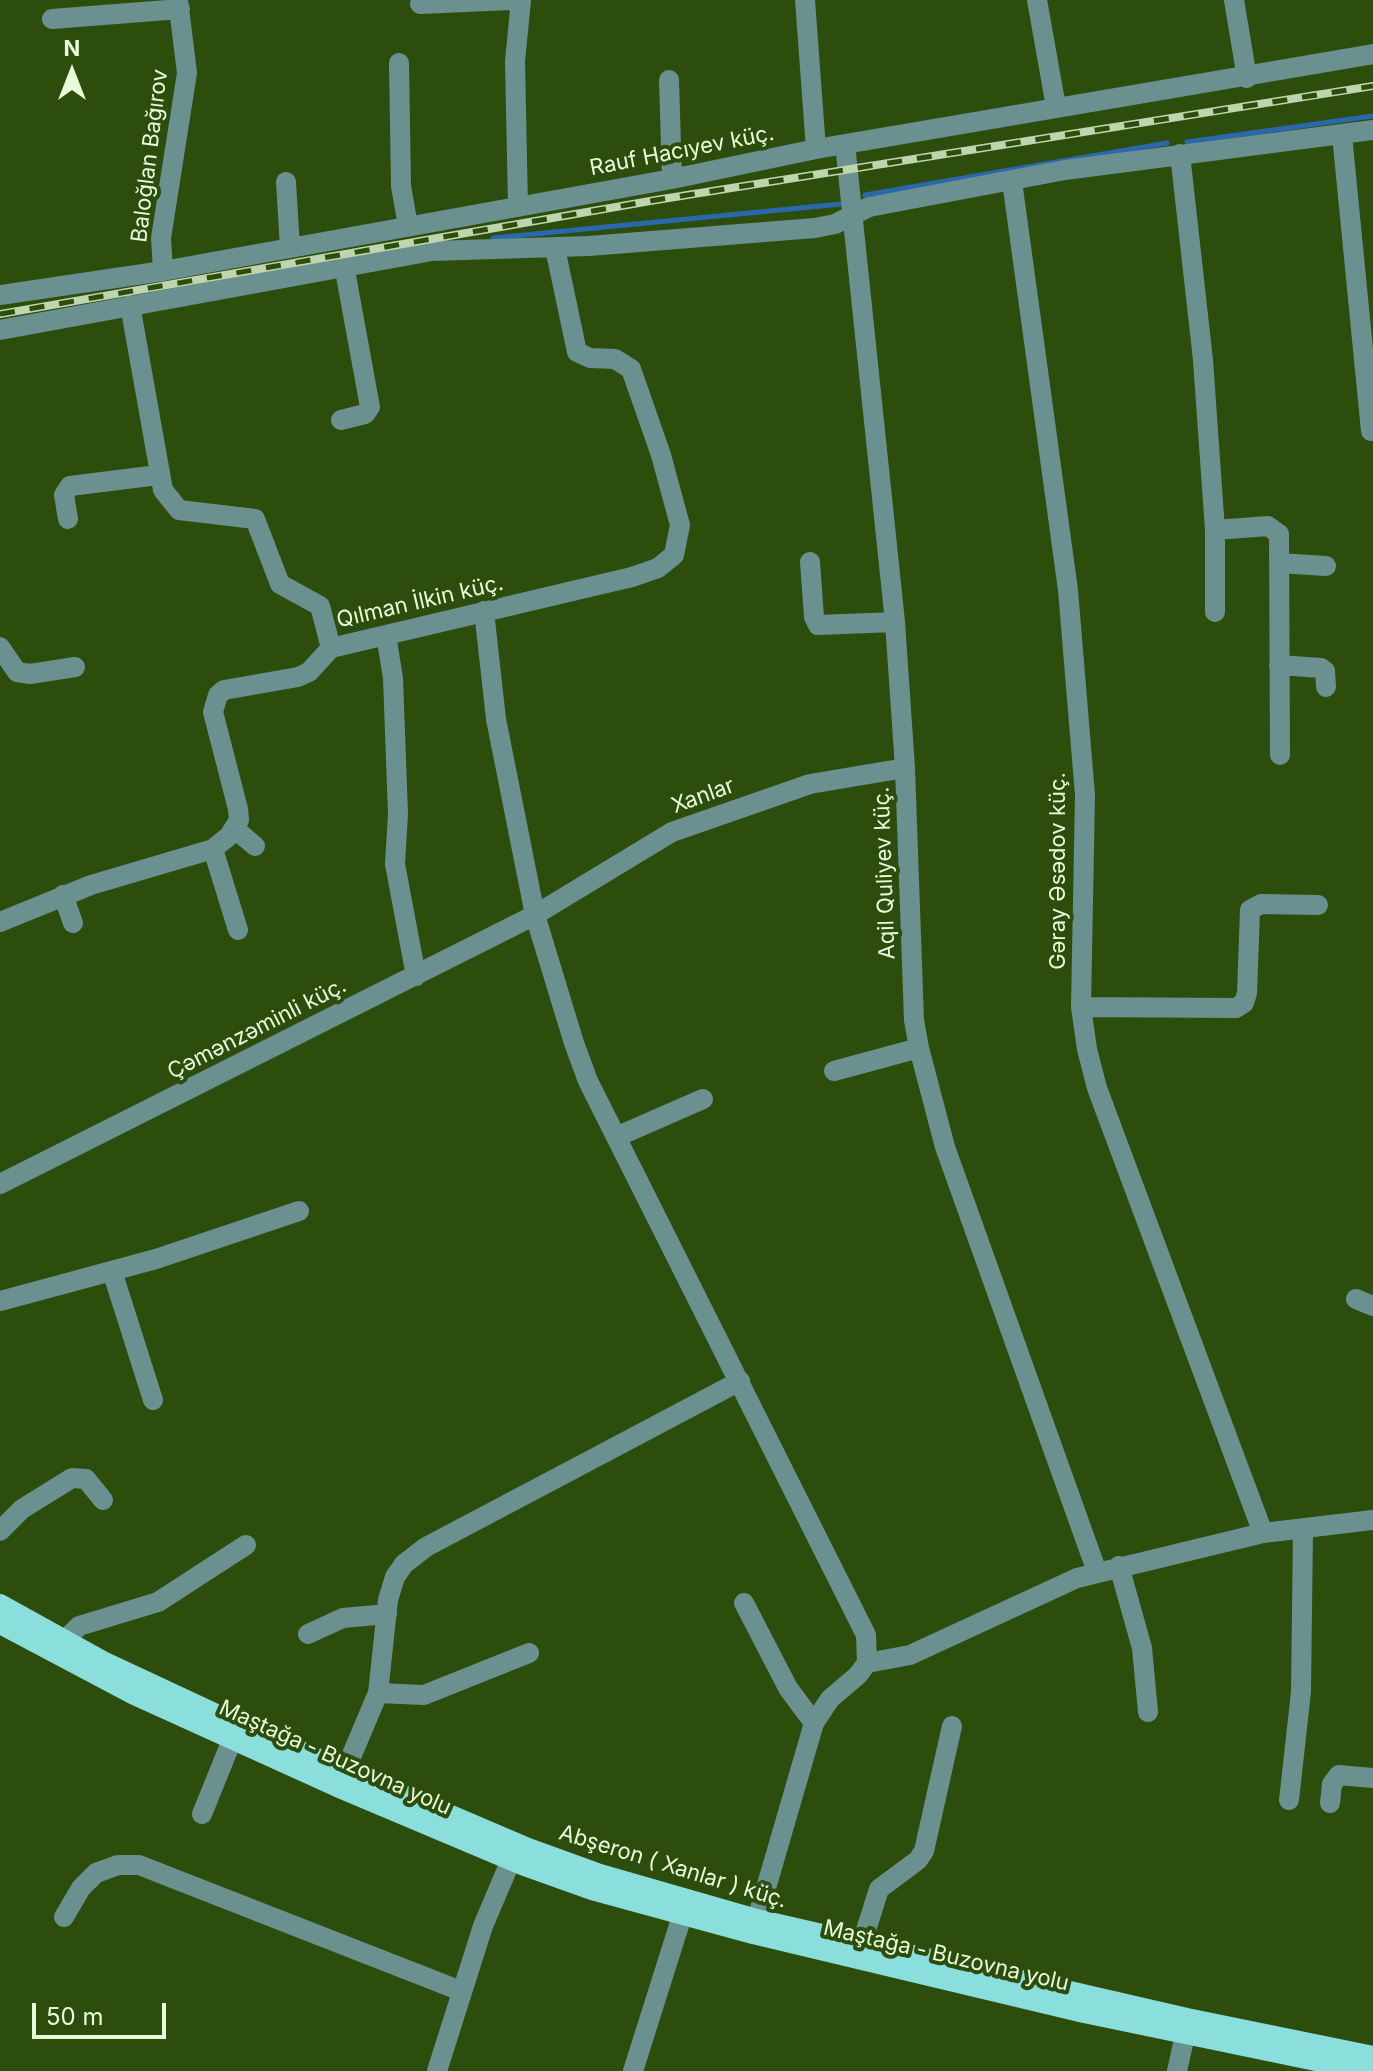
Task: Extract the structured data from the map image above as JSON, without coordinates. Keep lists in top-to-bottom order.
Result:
{
  "streets": {
    "main road": ["Maştağa - Buzovna yolu", "Abşeron ( Xanlar ) küç."],
    "street": [
      "Rauf Hacıyev küç.",
      "Baloğlan Bağırov",
      "Qılman İlkin küç.",
      "Xanlar",
      "Gəray Əsədov küç.",
      "Aqil Quliyev küç.",
      "Çəmənzəminli küç."
    ]
  },
  "crossings": [
    ["Rauf Hacıyev küç.", "Baloğlan Bağırov"],
    ["Rauf Hacıyev küç.", "Aqil Quliyev küç."],
    ["Xanlar", "Aqil Quliyev küç."],
    ["Xanlar", "Çəmənzəminli küç."],
    ["Maştağa - Buzovna yolu", "Abşeron ( Xanlar ) küç."]
  ],
  "scale_bar": "50 m",
  "north": "top"
}
